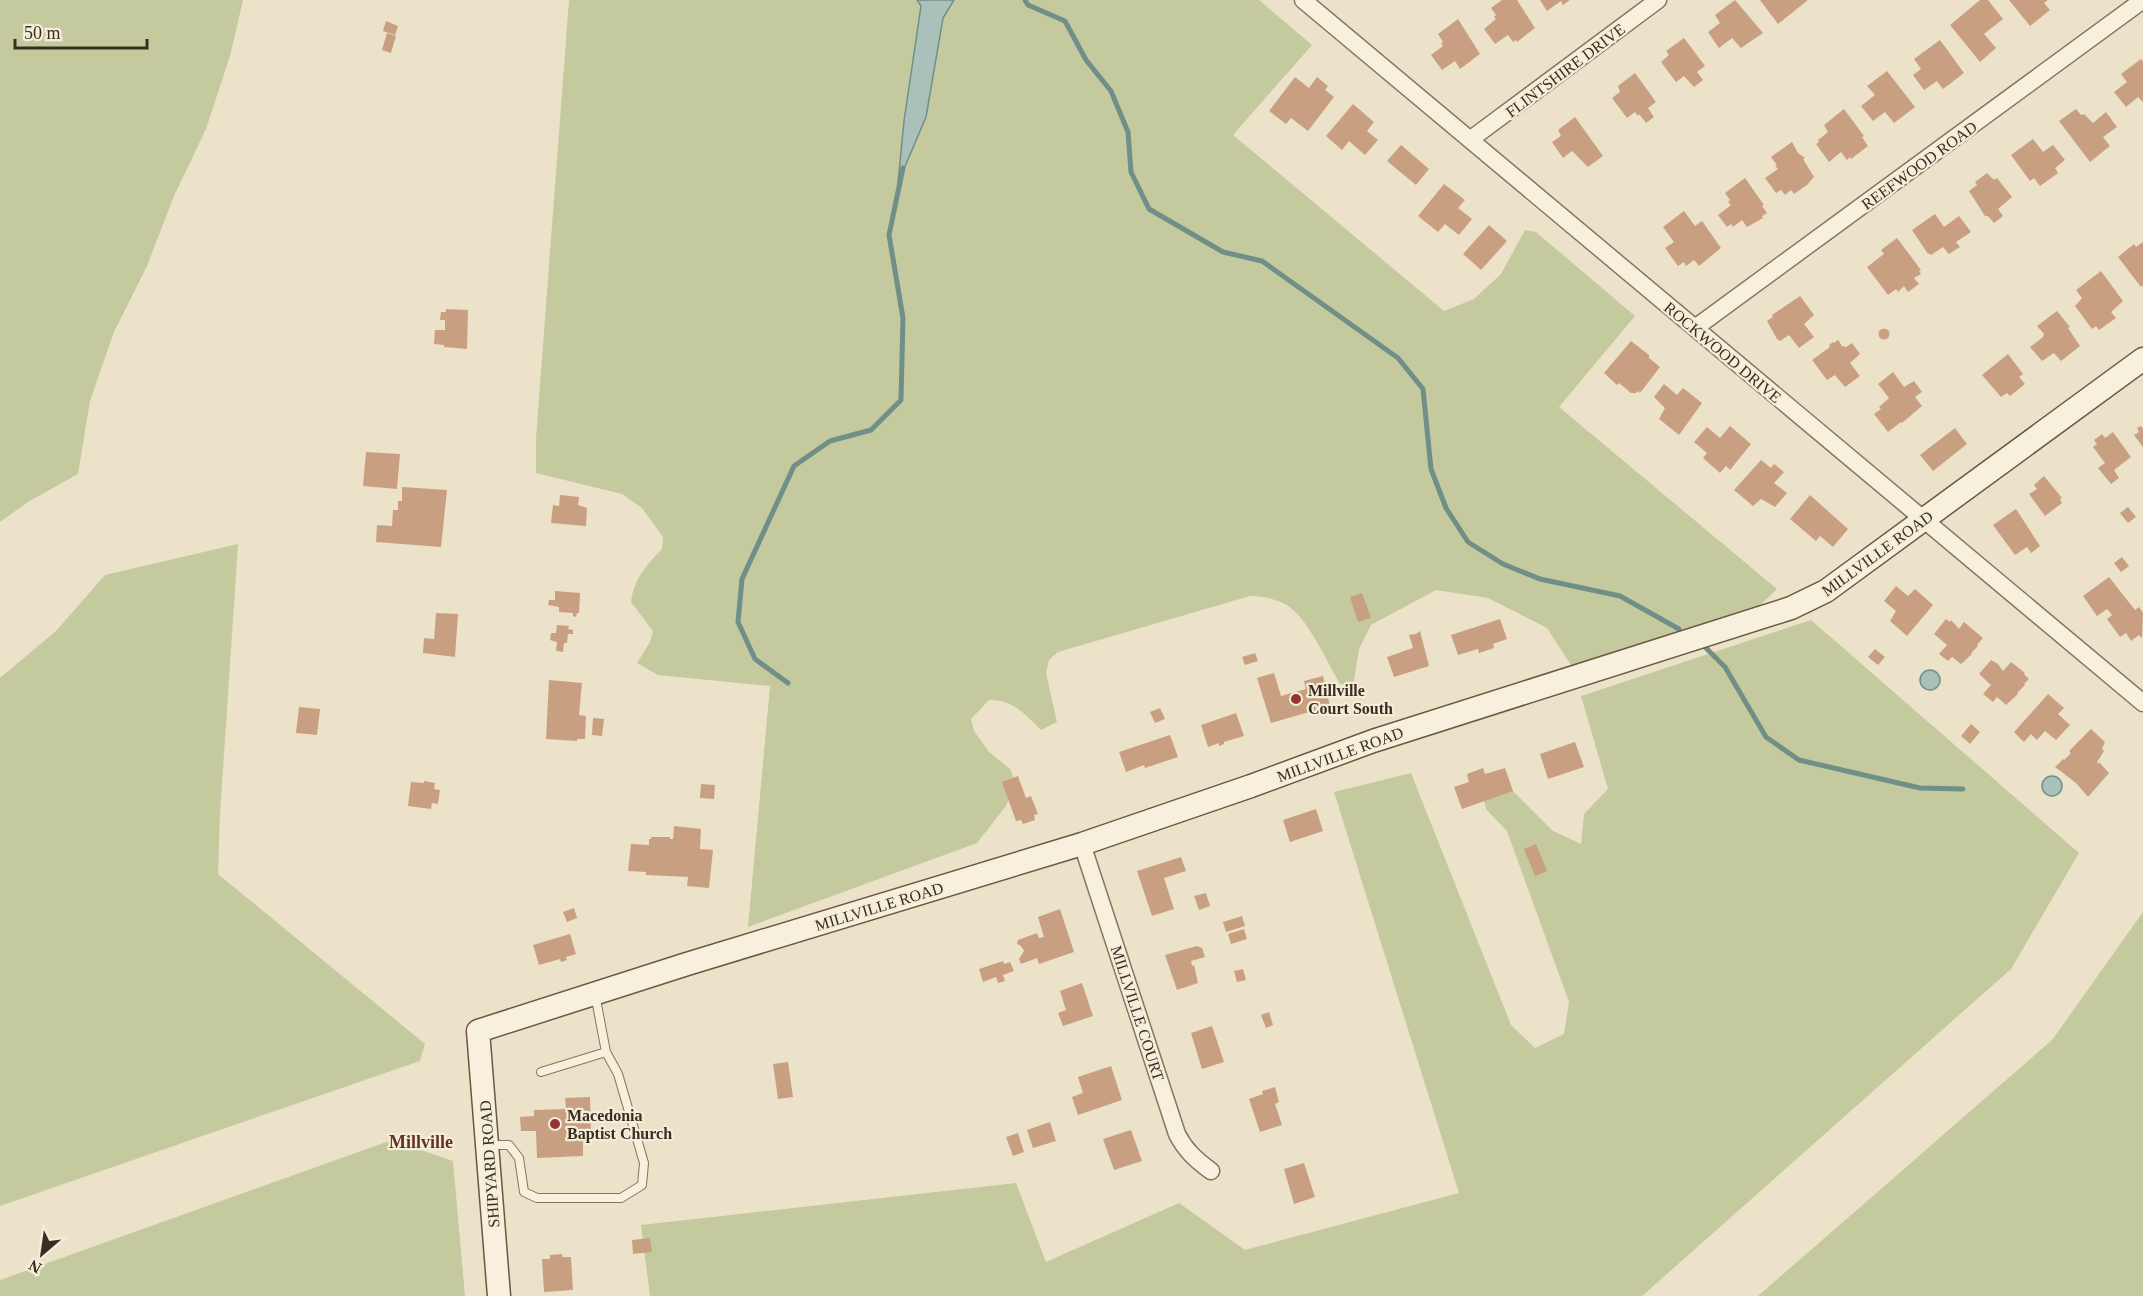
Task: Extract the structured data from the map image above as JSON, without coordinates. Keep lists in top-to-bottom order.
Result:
{
  "streets": {
    "street": [
      "FLINTSHIRE DRIVE",
      "REEFWOOD ROAD",
      "ROCKWOOD DRIVE",
      "MILLVILLE ROAD",
      "MILLVILLE COURT",
      "SHIPYARD ROAD"
    ]
  },
  "crossings": [
    ["FLINTSHIRE DRIVE", "ROCKWOOD DRIVE"],
    ["REEFWOOD ROAD", "ROCKWOOD DRIVE"],
    ["ROCKWOOD DRIVE", "MILLVILLE ROAD"],
    ["MILLVILLE ROAD", "MILLVILLE COURT"],
    ["MILLVILLE ROAD", "SHIPYARD ROAD"]
  ],
  "districts": ["Millville"],
  "places": ["Millville Court South", "Macedonia Baptist Church"],
  "scale_bar": "50 m",
  "north": "bottom left"
}
